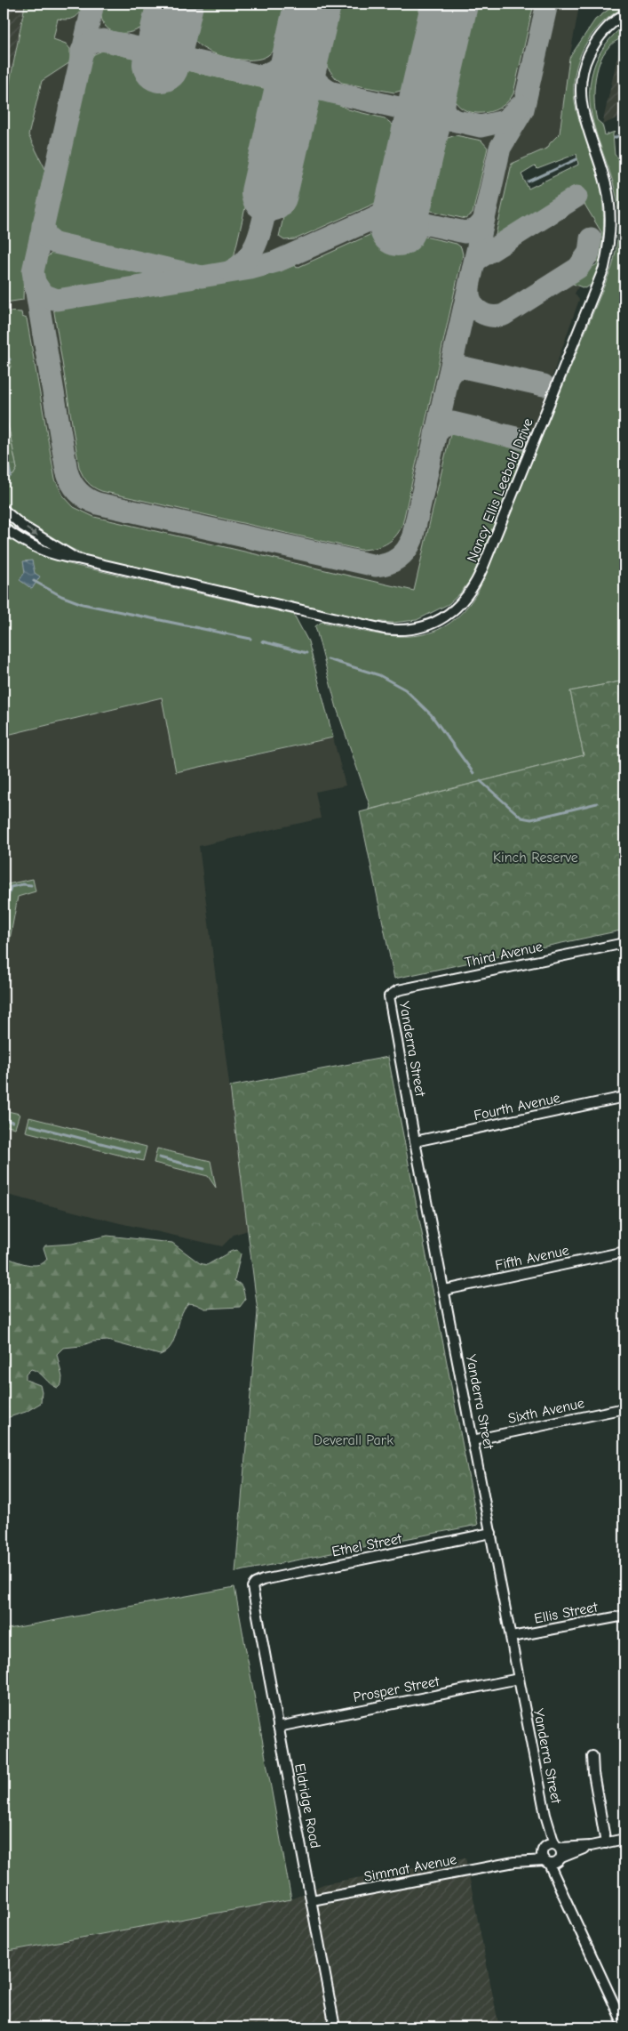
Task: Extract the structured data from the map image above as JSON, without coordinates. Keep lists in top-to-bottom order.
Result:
{
  "streets": {
    "street": [
      "Nancy Ellis Leebold Drive",
      "Third Avenue",
      "Yanderra Street",
      "Fourth Avenue",
      "Fifth Avenue",
      "Sixth Avenue",
      "Ethel Street",
      "Ellis Street",
      "Prosper Street",
      "Eldridge Road",
      "Simmat Avenue"
    ]
  },
  "crossings": [
    ["Third Avenue", "Yanderra Street"],
    ["Yanderra Street", "Fourth Avenue"],
    ["Yanderra Street", "Fifth Avenue"],
    ["Yanderra Street", "Sixth Avenue"],
    ["Yanderra Street", "Ethel Street"],
    ["Yanderra Street", "Ellis Street"],
    ["Yanderra Street", "Prosper Street"],
    ["Yanderra Street", "Simmat Avenue"],
    ["Ethel Street", "Eldridge Road"],
    ["Prosper Street", "Eldridge Road"],
    ["Eldridge Road", "Simmat Avenue"]
  ],
  "parks": ["Kinch Reserve", "Deverall Park"]
}
